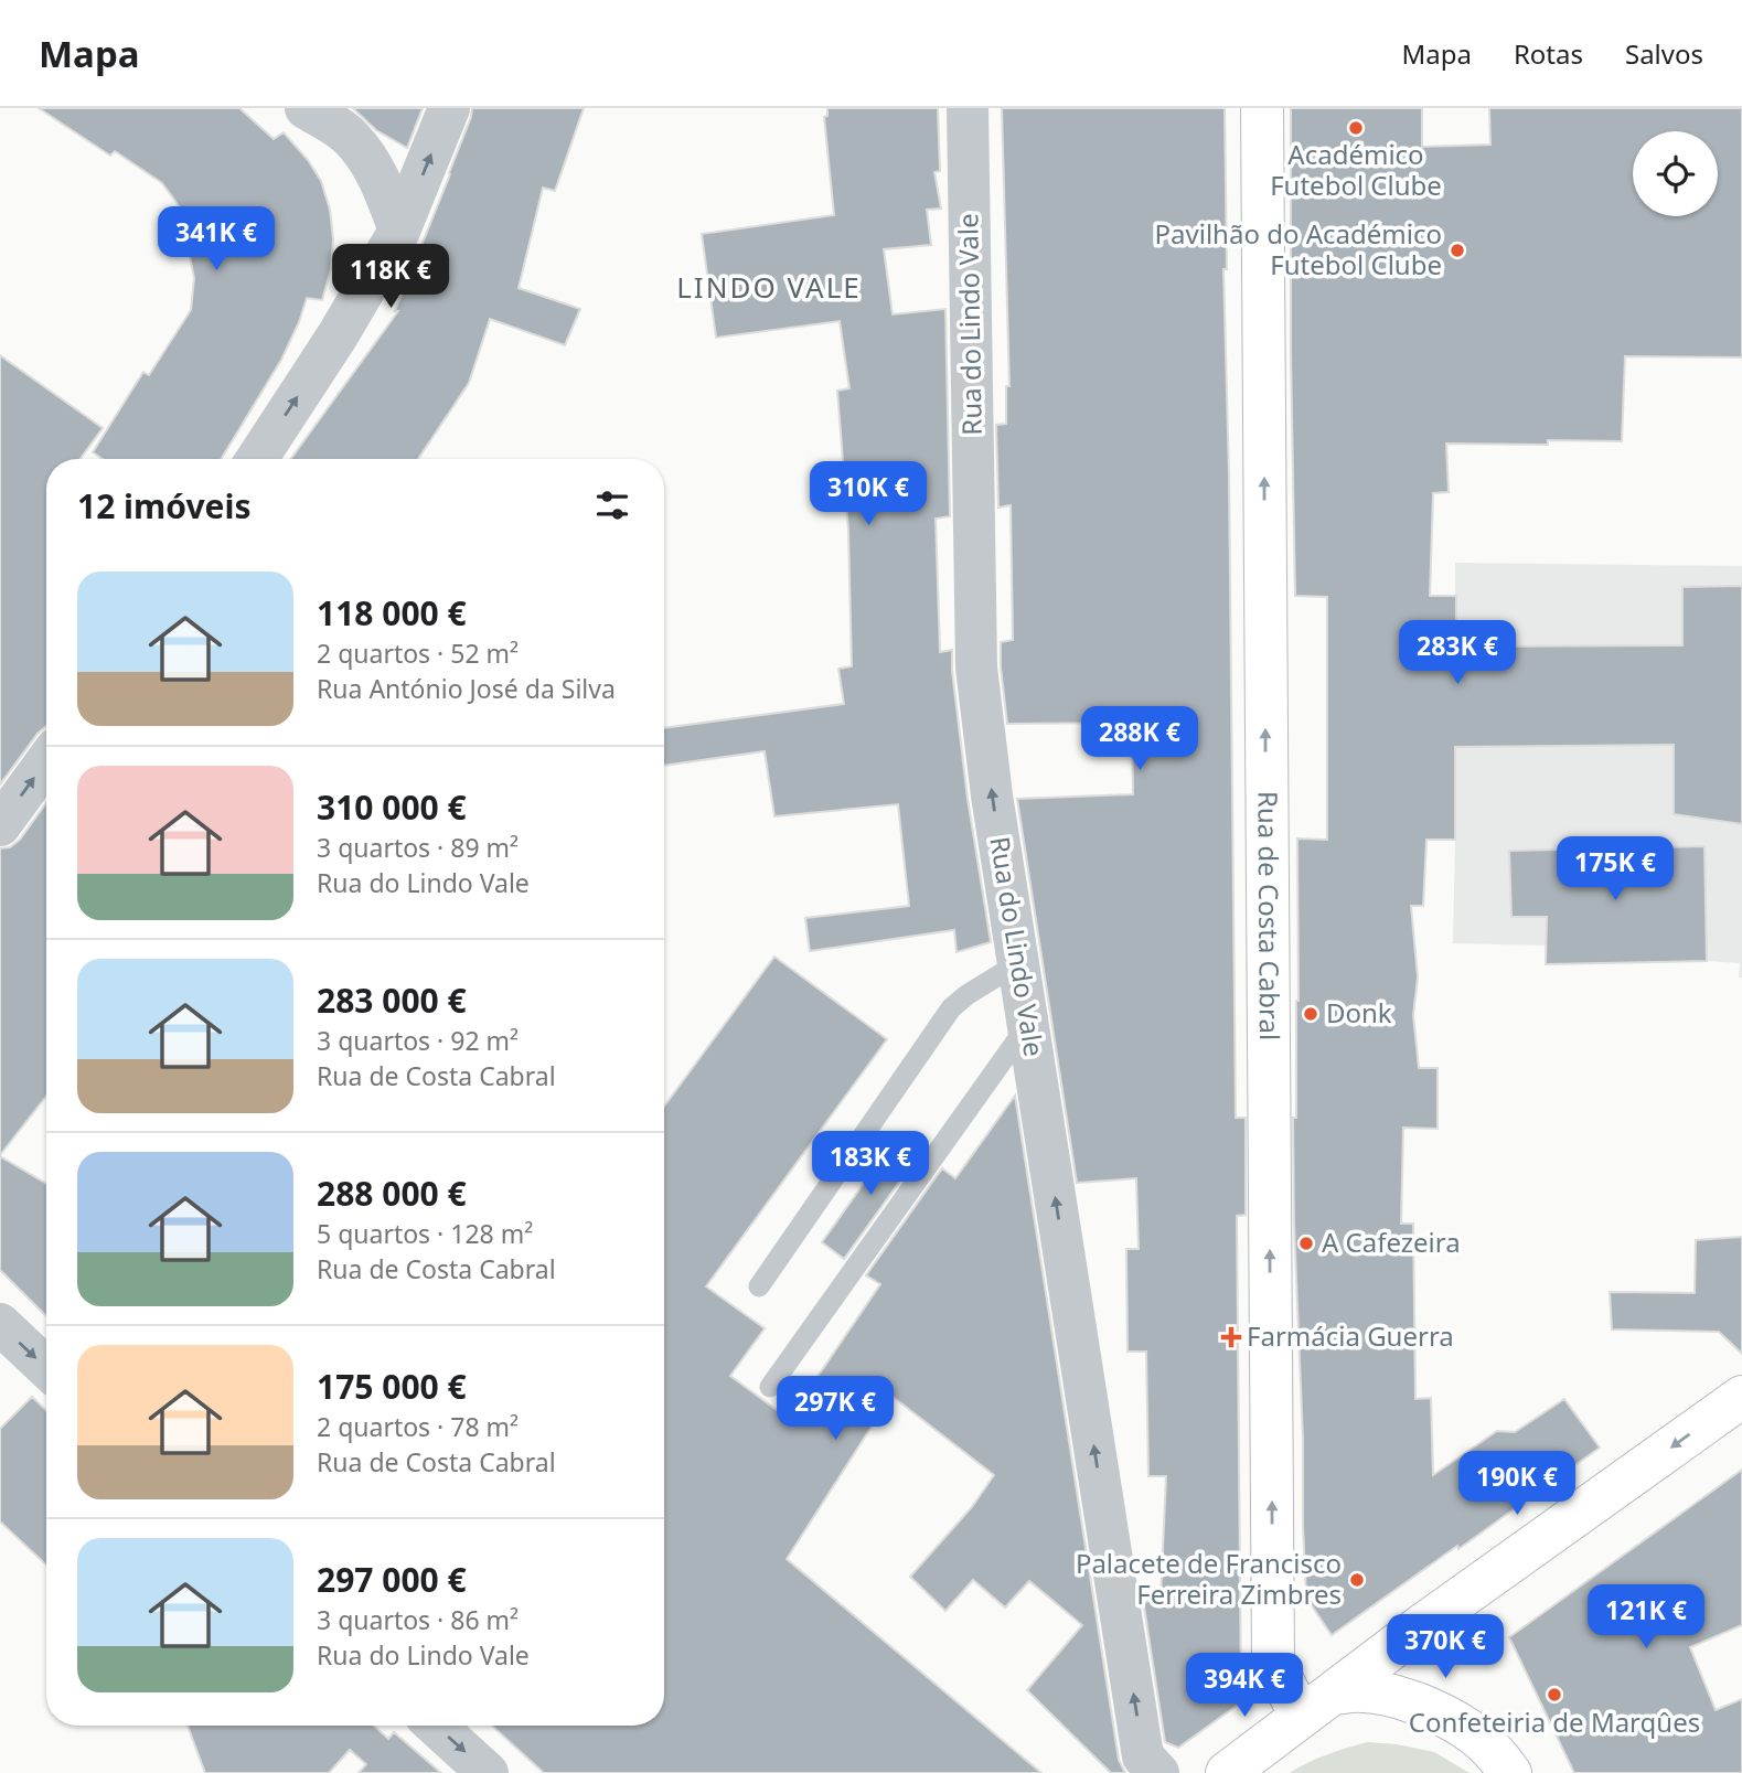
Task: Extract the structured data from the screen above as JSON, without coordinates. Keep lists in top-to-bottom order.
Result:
{
  "streets": {
    "main road": ["Rua de Costa Cabral"],
    "street": ["Rua do Lindo Vale"]
  },
  "one_way": ["Rua do Lindo Vale", "Rua de Costa Cabral"],
  "districts": ["LINDO VALE"],
  "places": {
    "other": [
      "Académico Futebol Clube",
      "Pavilhão do Académico Futebol Clube",
      "Donk",
      "A Cafezeira",
      "Palacete de Francisco Ferreira Zimbres",
      "Confeteiria de Marqûes"
    ],
    "health": ["Farmácia Guerra"]
  },
  "page": {
    "header": "Mapa",
    "nav": ["Mapa", "Rotas", "Salvos"],
    "price": [
      "341K €",
      "118K €",
      "310K €",
      "283K €",
      "288K €",
      "175K €",
      "183K €",
      "297K €",
      "190K €",
      "121K €",
      "370K €",
      "394K €"
    ],
    "heading": "12 imóveis",
    "list": [
      {
        "name": "118 000 €",
        "note": "2 quartos · 52 m² · Rua António José da Silva"
      },
      {
        "name": "310 000 €",
        "note": "3 quartos · 89 m² · Rua do Lindo Vale"
      },
      {
        "name": "283 000 €",
        "note": "3 quartos · 92 m² · Rua de Costa Cabral"
      },
      {
        "name": "288 000 €",
        "note": "5 quartos · 128 m² · Rua de Costa Cabral"
      },
      {
        "name": "175 000 €",
        "note": "2 quartos · 78 m² · Rua de Costa Cabral"
      },
      {
        "name": "297 000 €",
        "note": "3 quartos · 86 m² · Rua do Lindo Vale"
      }
    ]
  }
}
